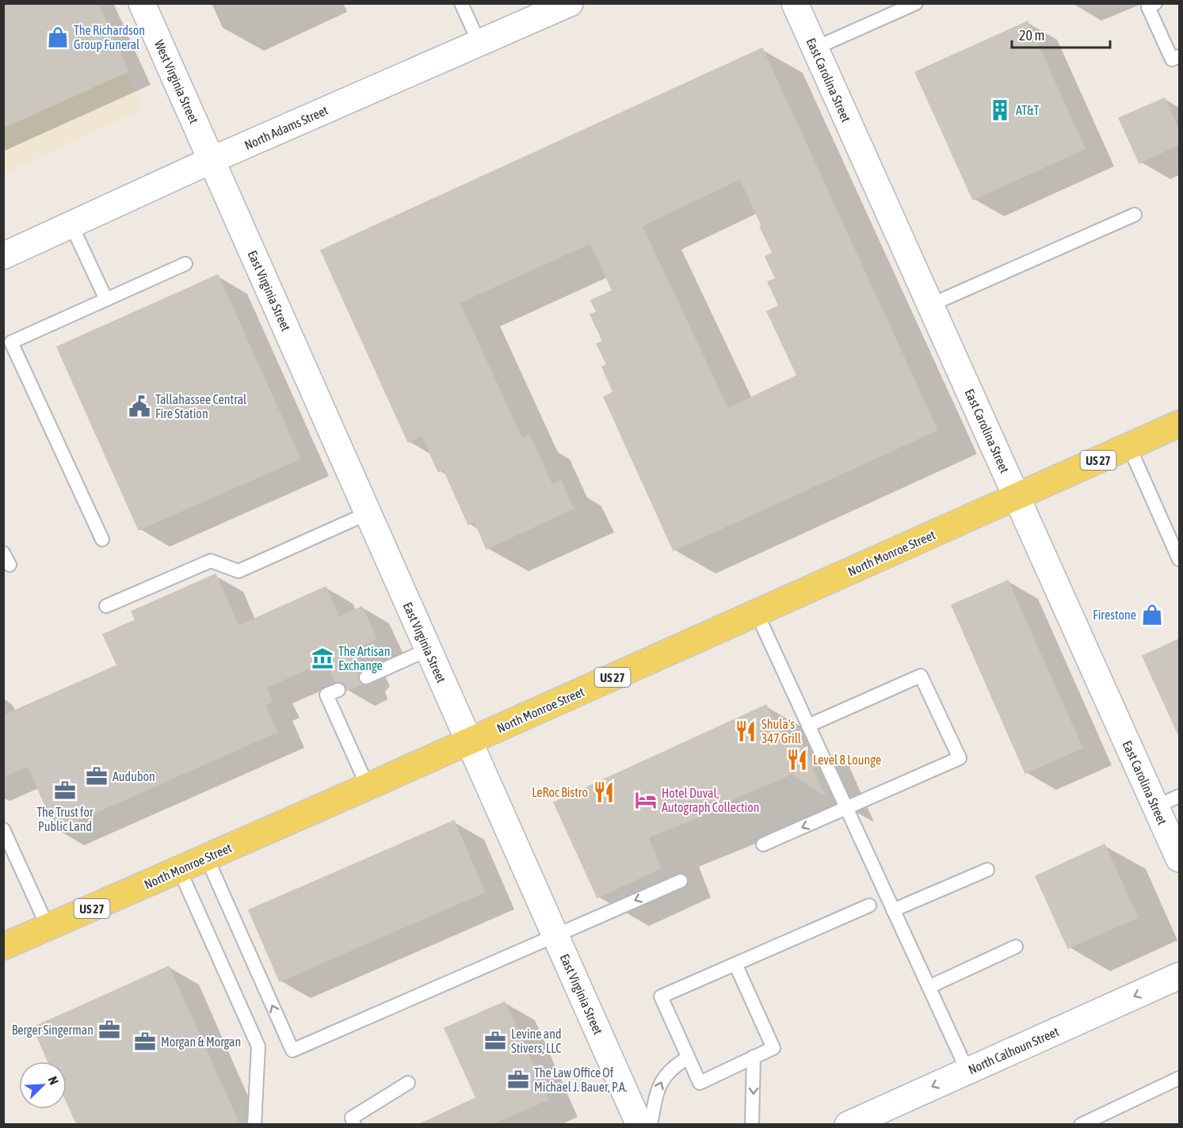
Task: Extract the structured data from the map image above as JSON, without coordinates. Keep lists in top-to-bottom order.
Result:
{
  "streets": {
    "main road": ["US 27", "North Monroe Street"],
    "street": [
      "East Carolina Street",
      "West Virginia Street",
      "North Adams Street",
      "East Virginia Street",
      "North Calhoun Street"
    ]
  },
  "crossings": [
    ["East Carolina Street", "North Monroe Street"],
    ["West Virginia Street", "North Adams Street"],
    ["West Virginia Street", "East Virginia Street"],
    ["North Adams Street", "East Virginia Street"],
    ["East Virginia Street", "North Monroe Street"]
  ],
  "one_way": ["North Calhoun Street"],
  "places": {
    "shop": ["The Richardson Group Funeral", "Firestone"],
    "building": ["AT&T"],
    "public building": ["Tallahassee Central Fire Station"],
    "museum": ["The Artisan Exchange"],
    "restaurant": ["Shula's 347 Grill", "Level 8 Lounge", "LeRoc Bistro"],
    "office": [
      "Audubon",
      "The Trust for Public Land",
      "Berger Singerman",
      "Levine and Stivers, LLC",
      "Morgan & Morgan",
      "The Law Office Of Michael J. Bauer, P.A."
    ],
    "hotel": ["Hotel Duval, Autograph Collection"]
  },
  "scale_bar": "20 m",
  "north": "top right"
}
